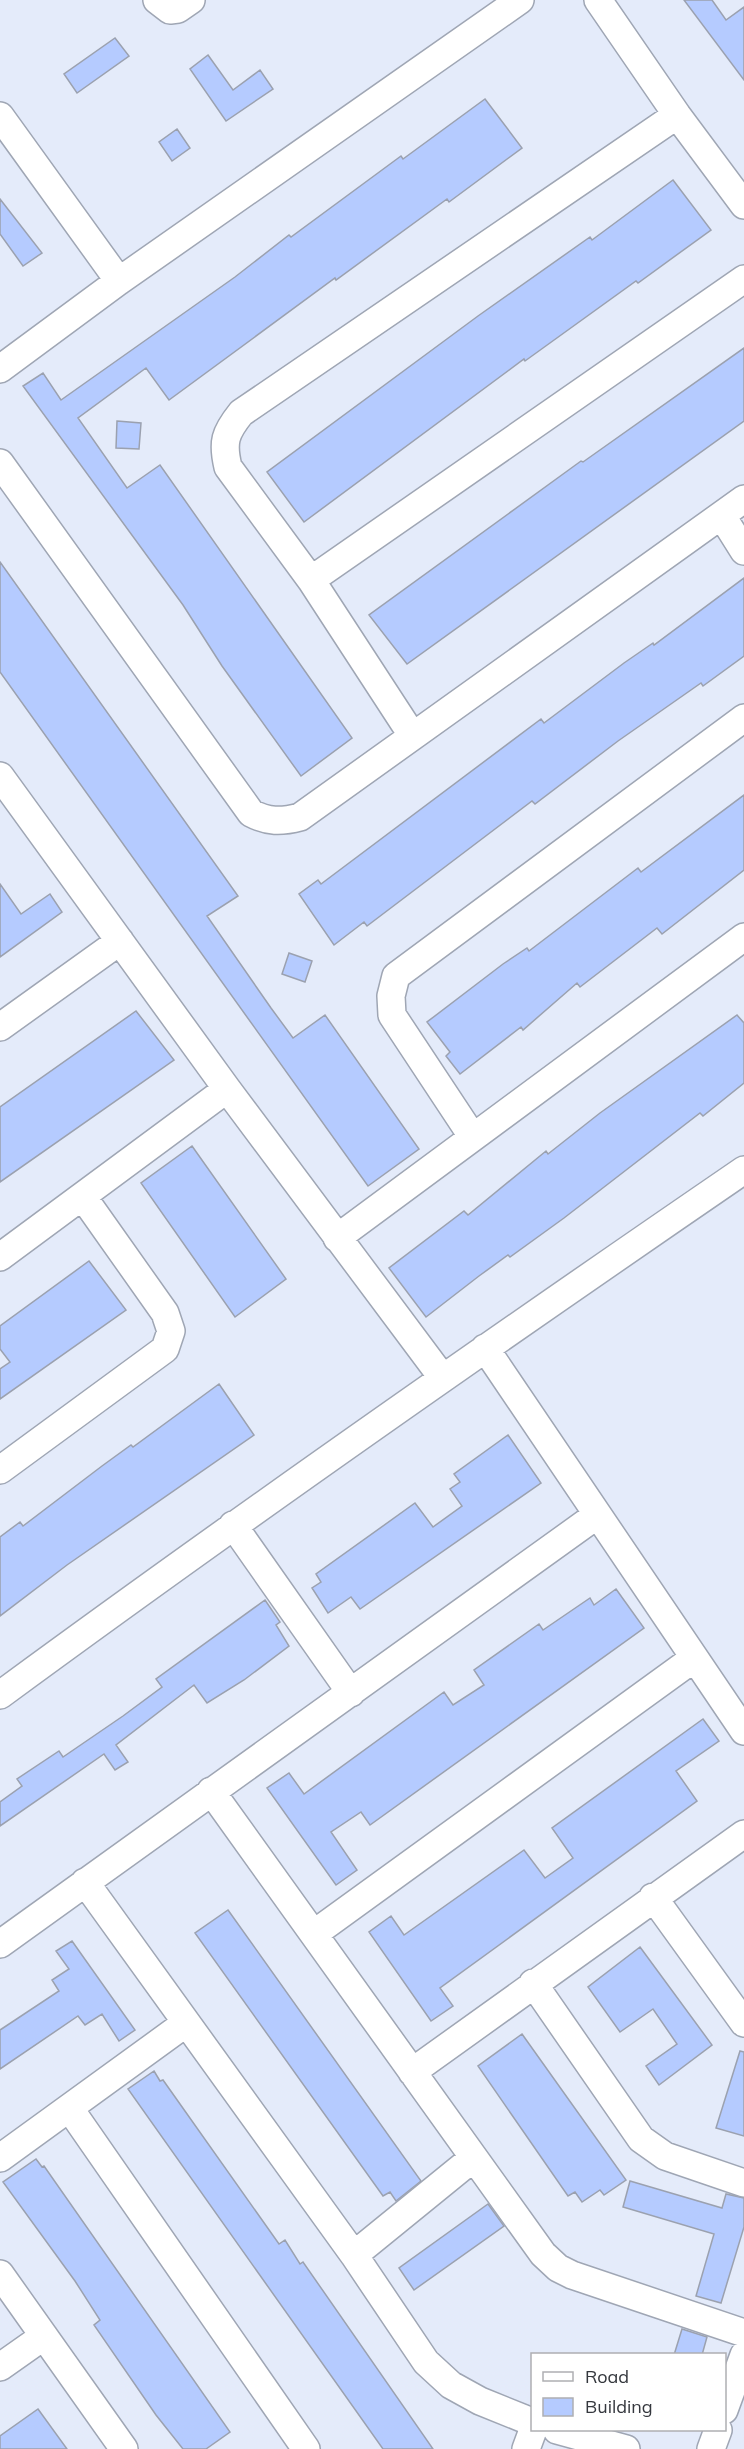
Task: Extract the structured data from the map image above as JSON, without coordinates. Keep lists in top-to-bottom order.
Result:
{
  "legend": ["Road", "Building"]
}
